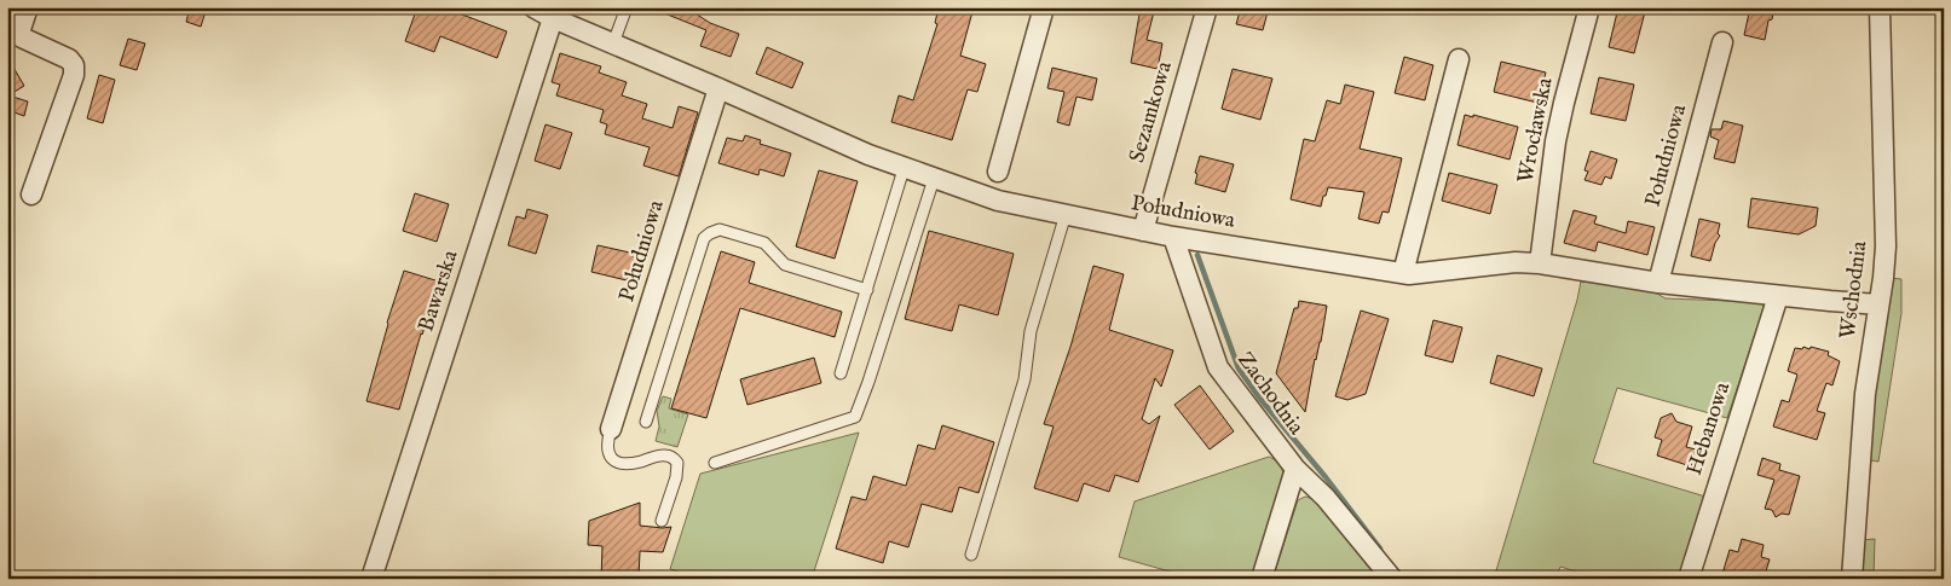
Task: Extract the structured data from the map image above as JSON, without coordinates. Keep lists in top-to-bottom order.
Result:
{
  "streets": {
    "street": [
      "Sezamkowa",
      "Wrocławska",
      "Południowa",
      "Wschodnia",
      "Bawarska",
      "Zachodnia",
      "Hebanowa"
    ]
  },
  "crossings": [
    ["Sezamkowa", "Południowa"],
    ["Wrocławska", "Południowa"],
    ["Południowa", "Wschodnia"],
    ["Południowa", "Bawarska"],
    ["Południowa", "Zachodnia"],
    ["Południowa", "Hebanowa"]
  ]
}
